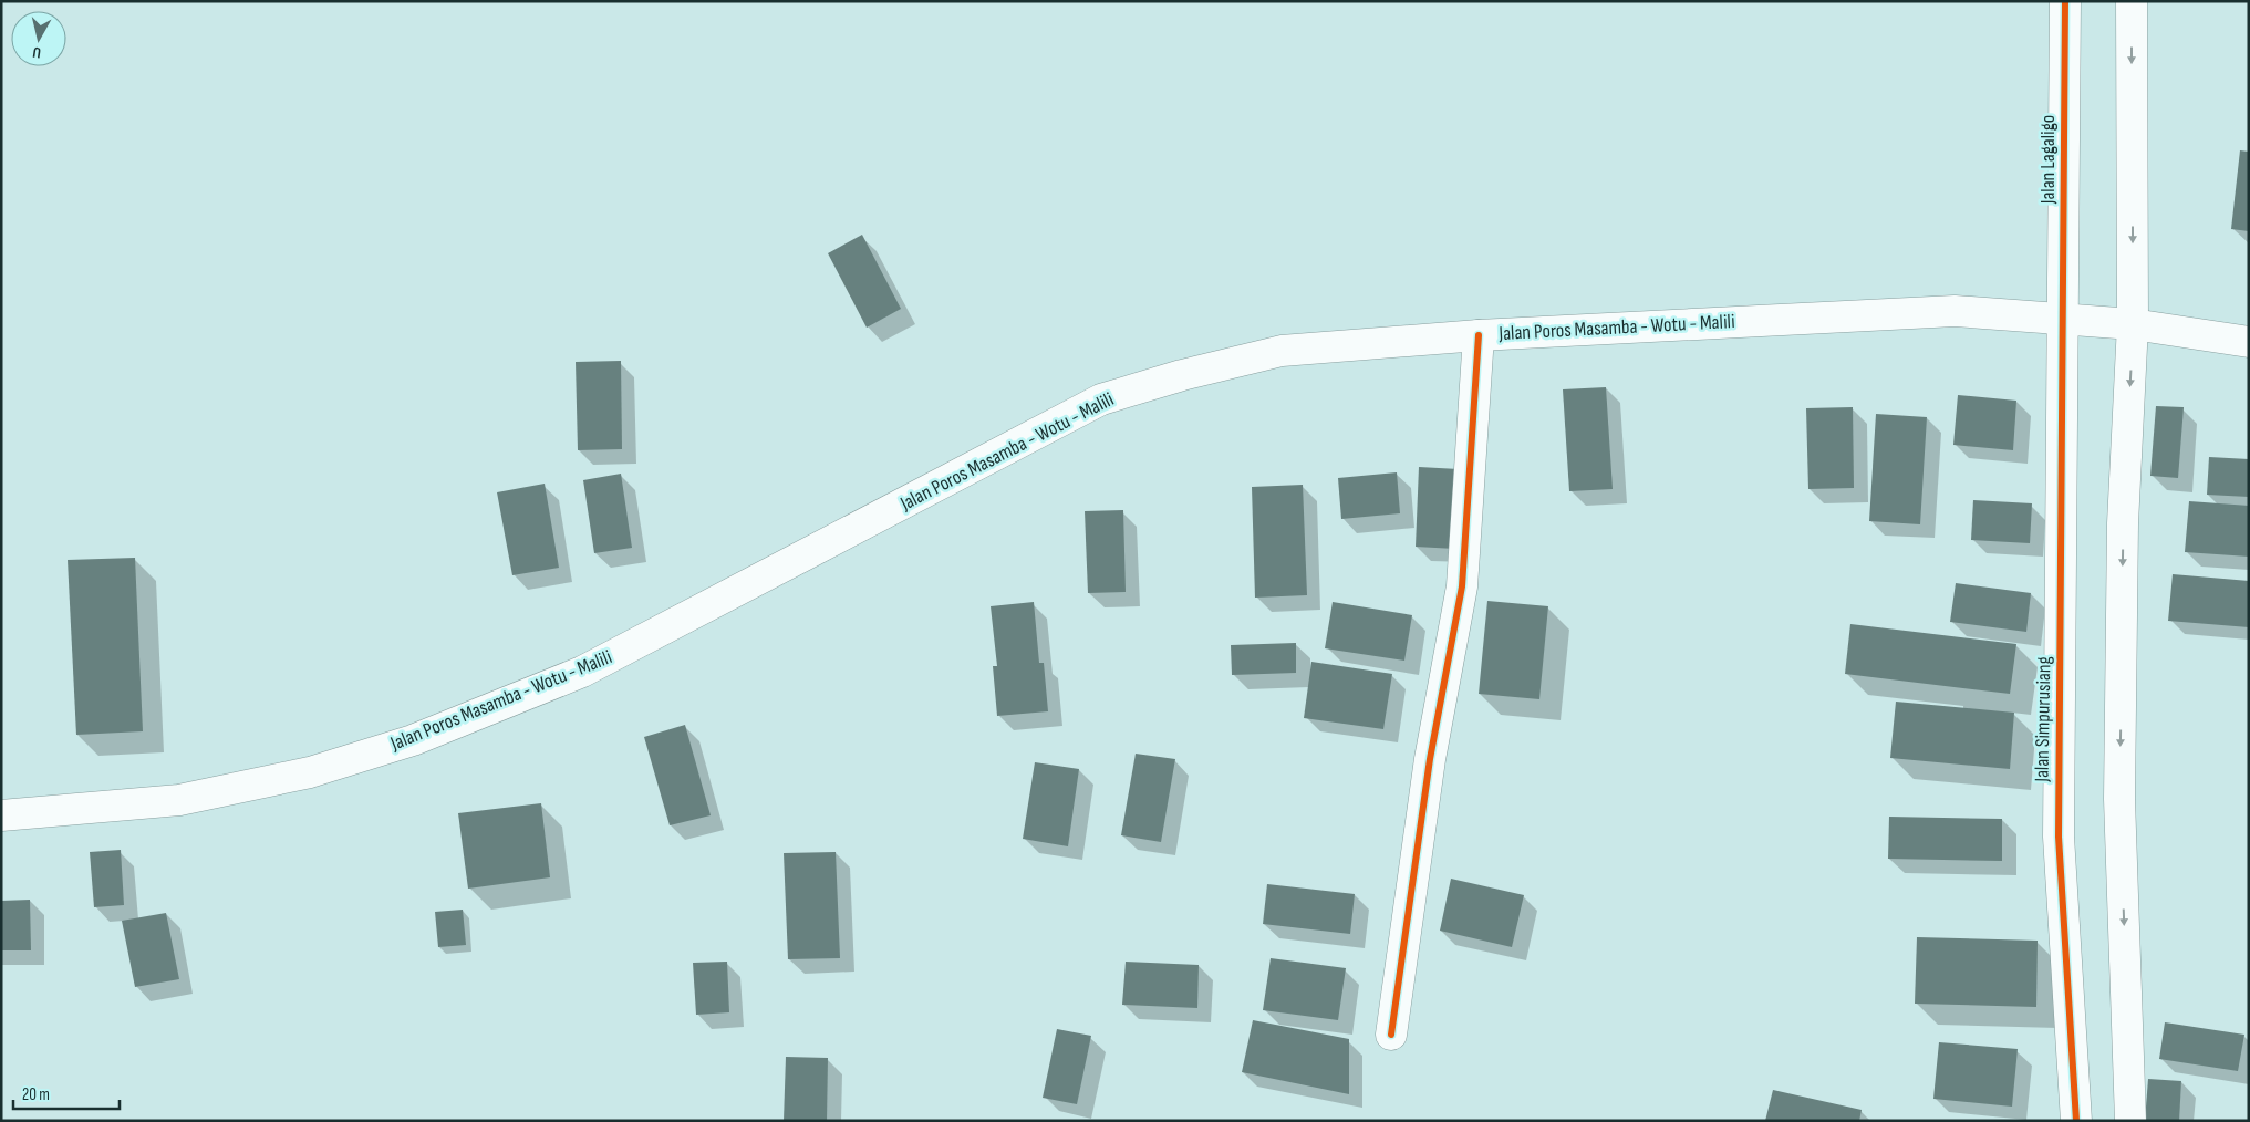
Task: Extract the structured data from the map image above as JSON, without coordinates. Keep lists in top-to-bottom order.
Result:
{
  "streets": {
    "main road": ["Jalan Lagaligo", "Jalan Poros Masamba - Wotu - Malili", "Jalan Simpurusiang"]
  },
  "crossings": [
    ["Jalan Lagaligo", "Jalan Poros Masamba - Wotu - Malili"],
    ["Jalan Lagaligo", "Jalan Simpurusiang"],
    ["Jalan Poros Masamba - Wotu - Malili", "Jalan Simpurusiang"]
  ],
  "scale_bar": "20 m",
  "north": "bottom"
}
